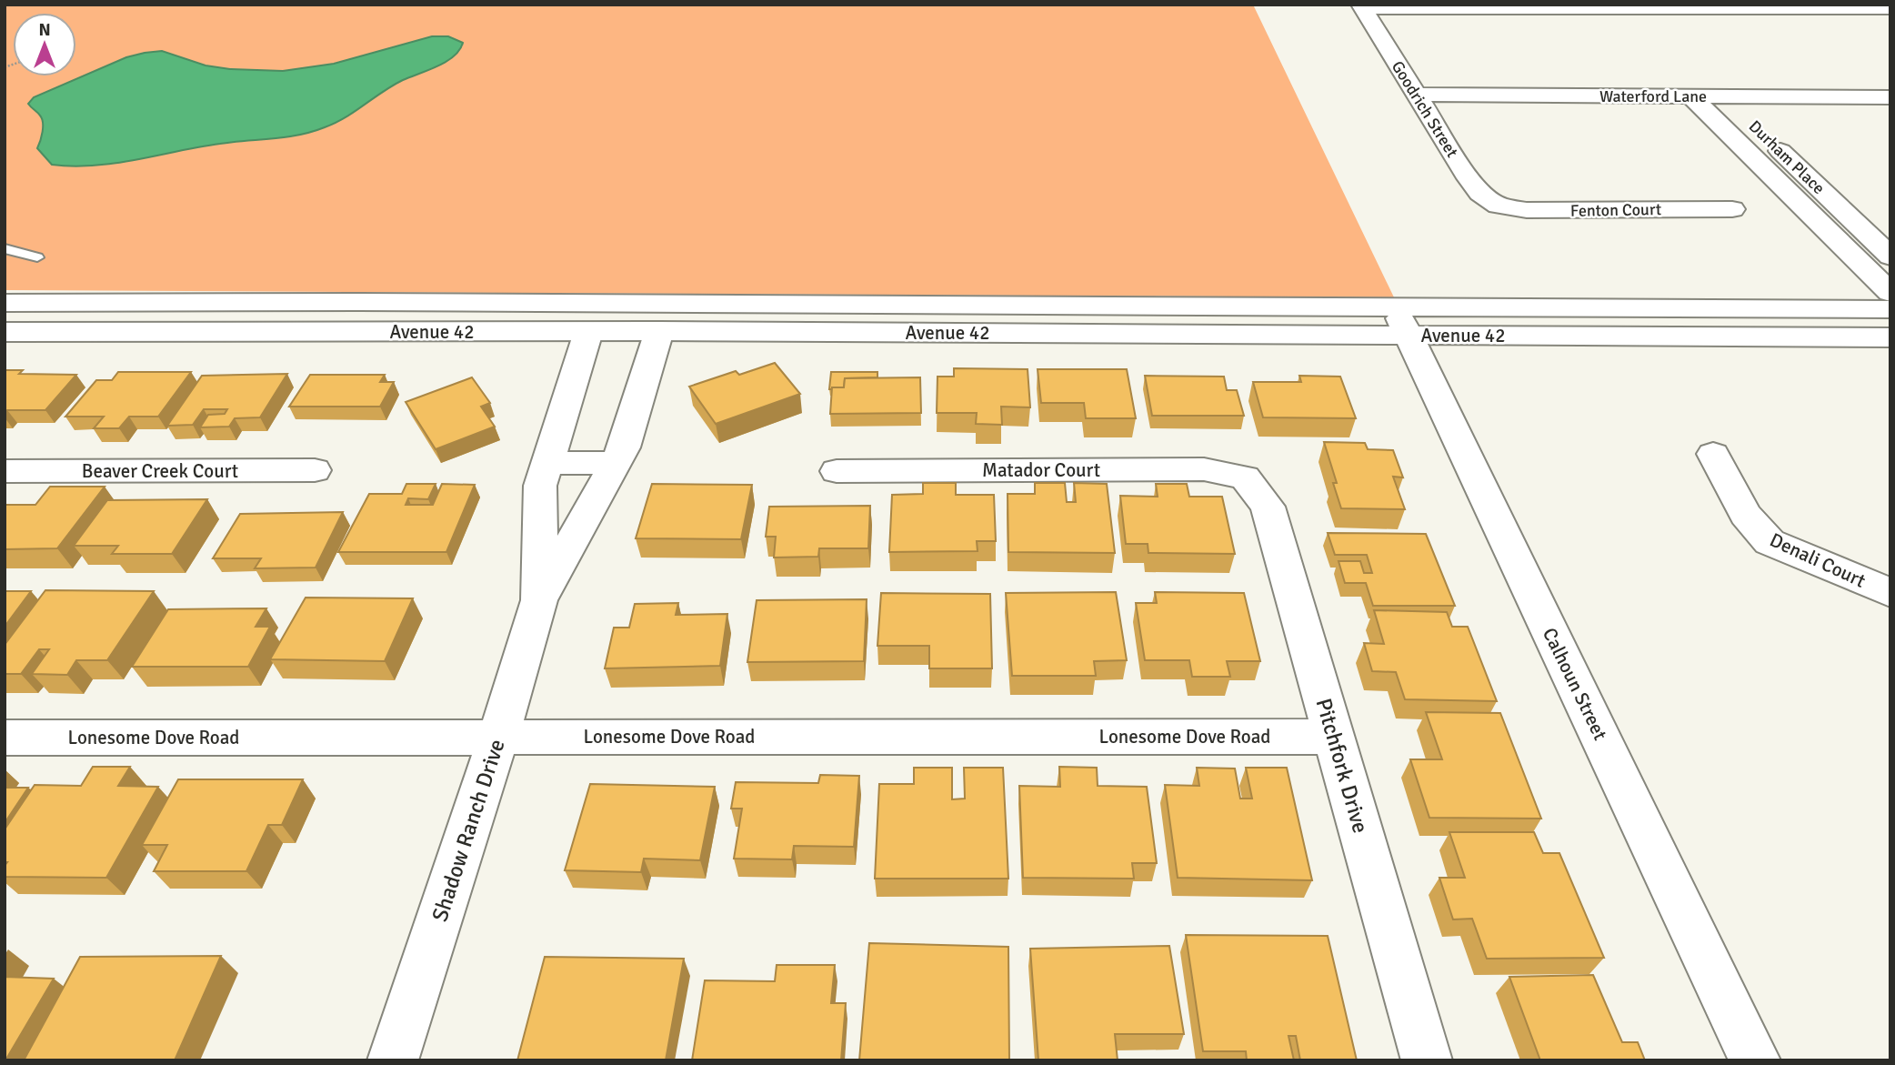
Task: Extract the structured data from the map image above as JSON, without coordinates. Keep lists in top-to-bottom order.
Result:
{
  "streets": {
    "street": [
      "Waterford Lane",
      "Goodrich Street",
      "Durham Place",
      "Fenton Court",
      "Avenue 42",
      "Matador Court",
      "Beaver Creek Court",
      "Denali Court",
      "Calhoun Street",
      "Lonesome Dove Road",
      "Pitchfork Drive",
      "Shadow Ranch Drive"
    ]
  },
  "crossings": [
    ["Waterford Lane", "Goodrich Street"],
    ["Waterford Lane", "Durham Place"],
    ["Goodrich Street", "Fenton Court"],
    ["Avenue 42", "Calhoun Street"],
    ["Avenue 42", "Shadow Ranch Drive"],
    ["Matador Court", "Pitchfork Drive"],
    ["Lonesome Dove Road", "Pitchfork Drive"],
    ["Lonesome Dove Road", "Shadow Ranch Drive"]
  ],
  "north": "top"
}
